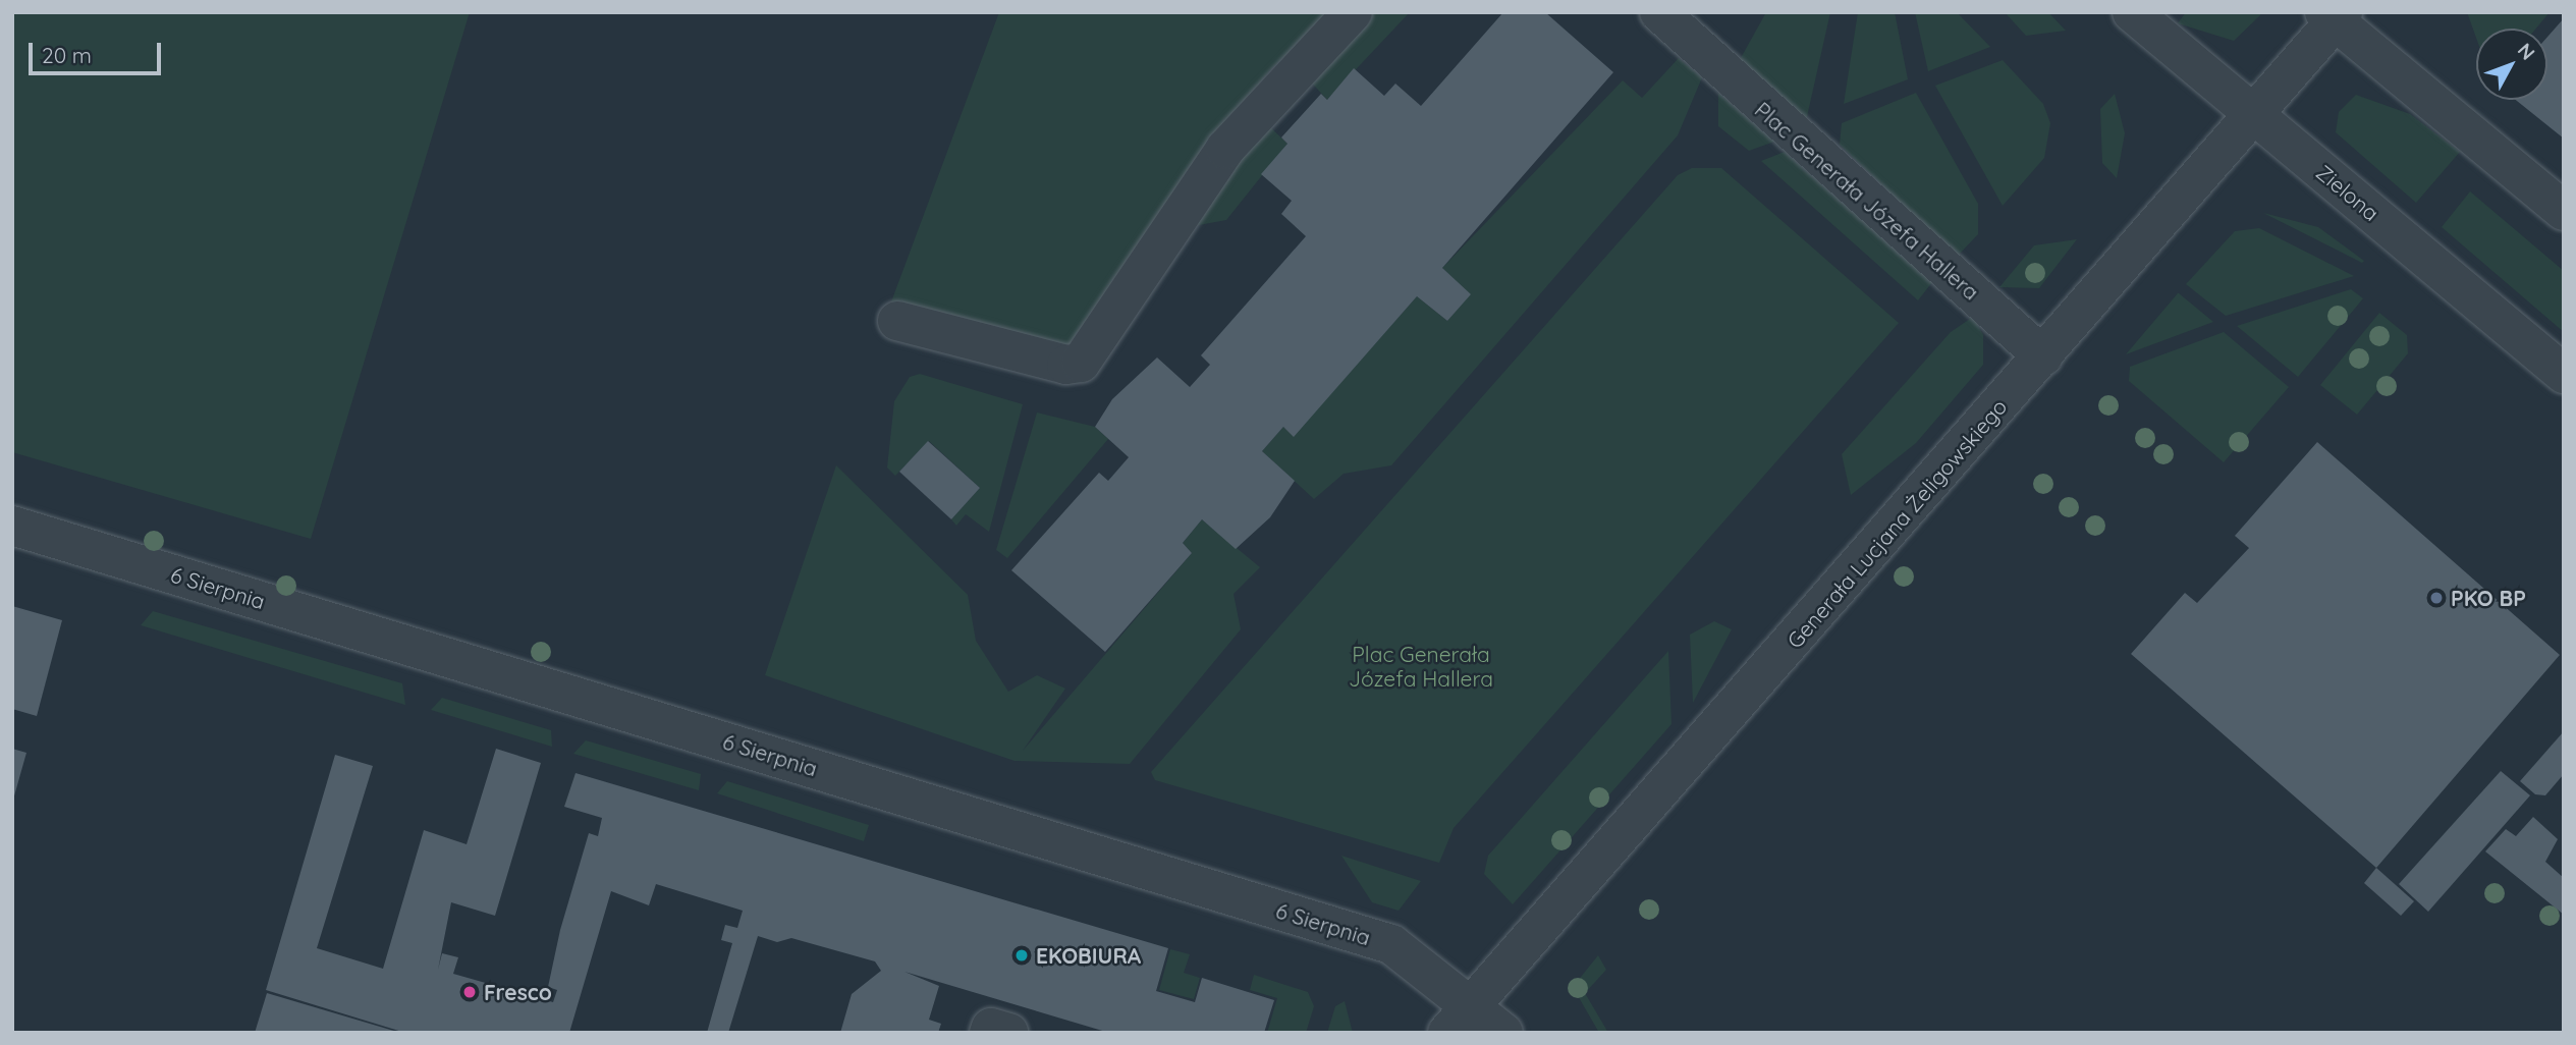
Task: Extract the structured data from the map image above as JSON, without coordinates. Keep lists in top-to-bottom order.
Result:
{
  "streets": {
    "street": [
      "Zielona",
      "Plac Generała Józefa Hallera",
      "Generała Lucjana Żeligowskiego",
      "6 Sierpnia"
    ]
  },
  "crossings": [
    ["Zielona", "Generała Lucjana Żeligowskiego"],
    ["Plac Generała Józefa Hallera", "Generała Lucjana Żeligowskiego"],
    ["Generała Lucjana Żeligowskiego", "6 Sierpnia"]
  ],
  "parks": ["Plac Generała Józefa Hallera"],
  "places": ["PKO BP", "EKOBIURA", "Fresco"],
  "scale_bar": "20 m",
  "north": "top right"
}
